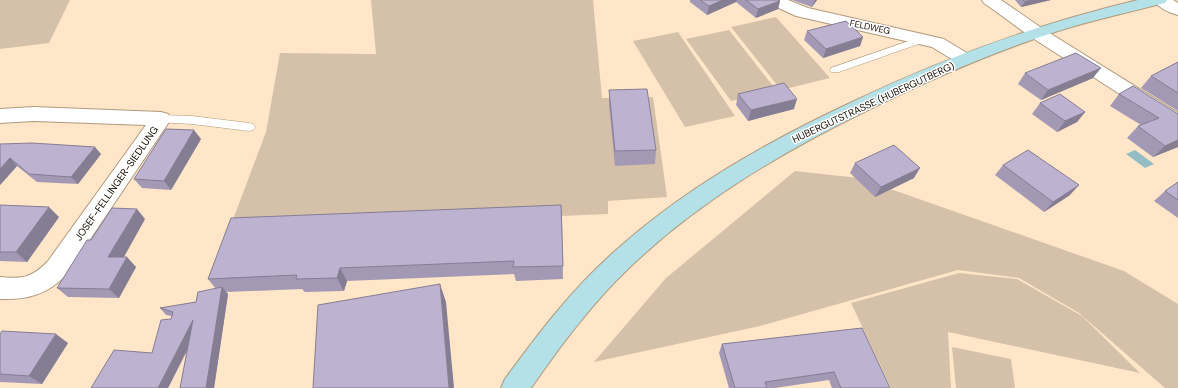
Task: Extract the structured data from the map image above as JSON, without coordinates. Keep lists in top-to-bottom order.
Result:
{
  "streets": {
    "street": ["FELDWEG", "HUBERGUTSTRASSE (HUBERGUTBERG)", "JOSEF-FELLINGER-SIEDLUNG"]
  },
  "crossings": [
    ["FELDWEG", "HUBERGUTSTRASSE (HUBERGUTBERG)"]
  ]
}
